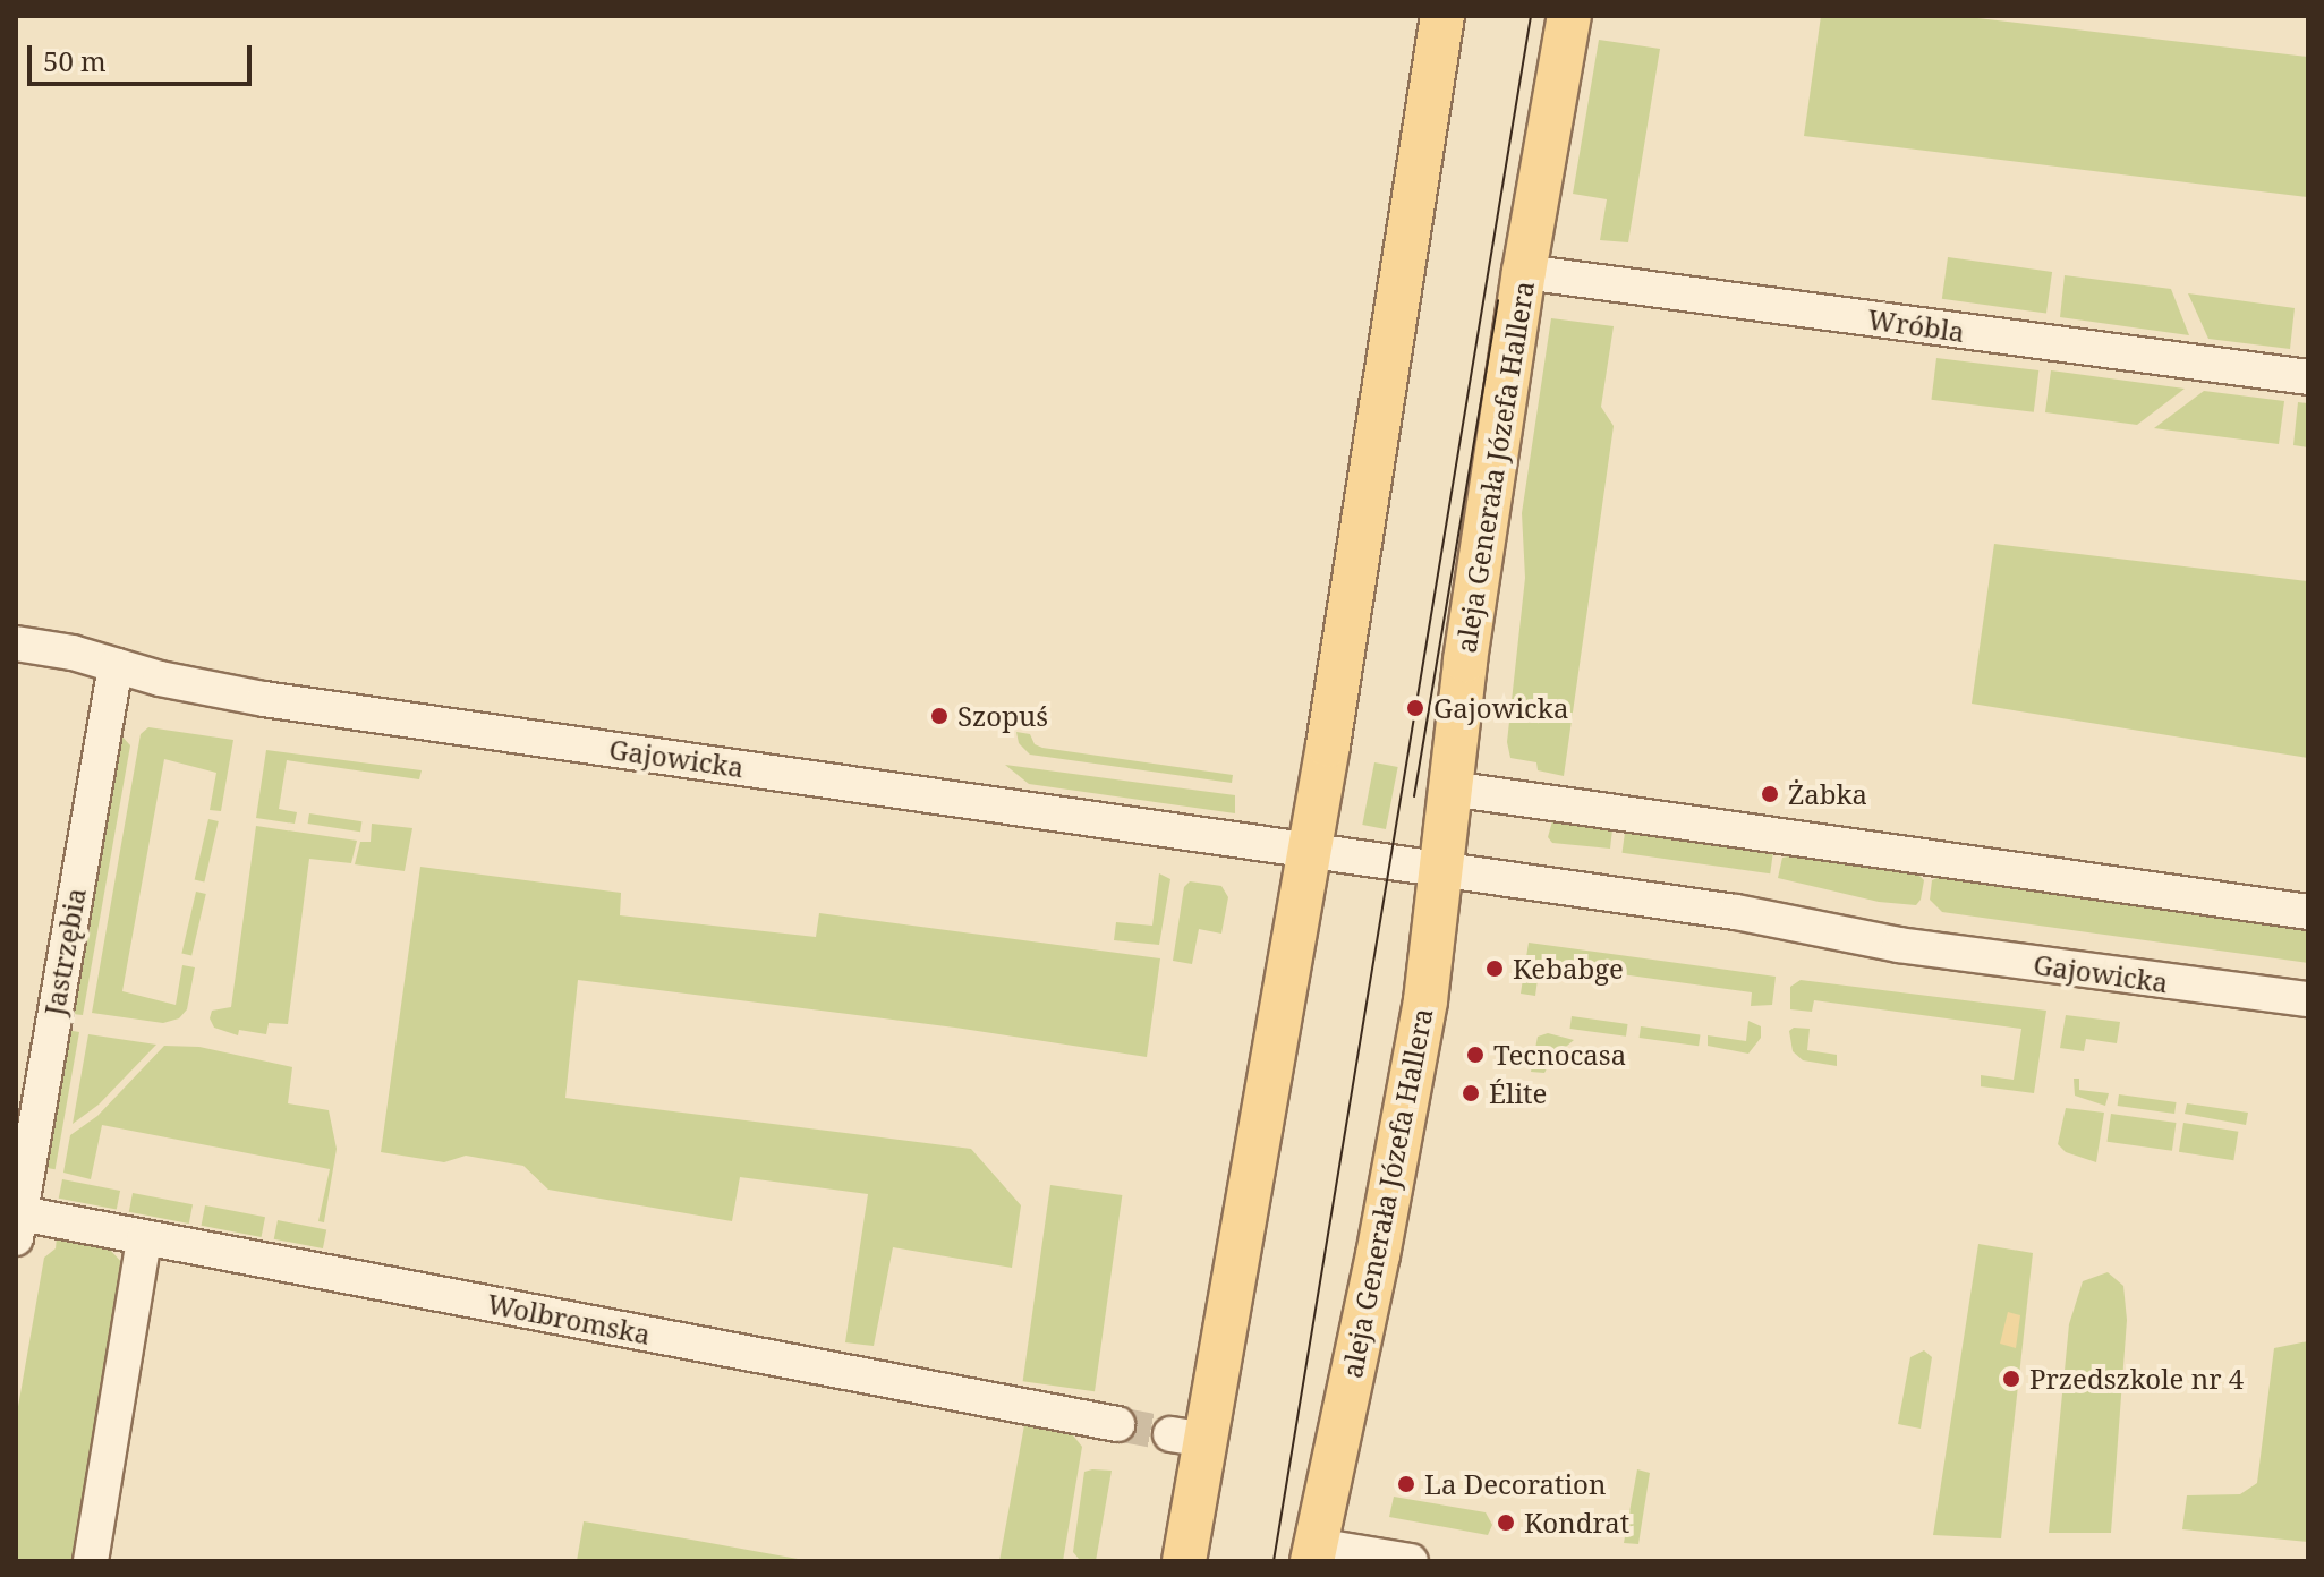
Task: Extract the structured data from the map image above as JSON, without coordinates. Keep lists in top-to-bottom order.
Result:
{
  "streets": {
    "main road": ["aleja Generała Józefa Hallera"],
    "street": [
      "Wróbla",
      "Gajowicka",
      "Jastrzębia",
      "Wolbromska"
    ]
  },
  "crossings": [
    ["Wróbla", "aleja Generała Józefa Hallera"],
    ["aleja Generała Józefa Hallera", "Gajowicka"],
    ["Gajowicka", "Jastrzębia"],
    ["Jastrzębia", "Wolbromska"]
  ],
  "places": [
    "Gajowicka",
    "Szopuś",
    "Żabka",
    "Kebabge",
    "Tecnocasa",
    "Élite",
    "Przedszkole nr 4",
    "La Decoration",
    "Kondrat"
  ],
  "scale_bar": "50 m"
}
